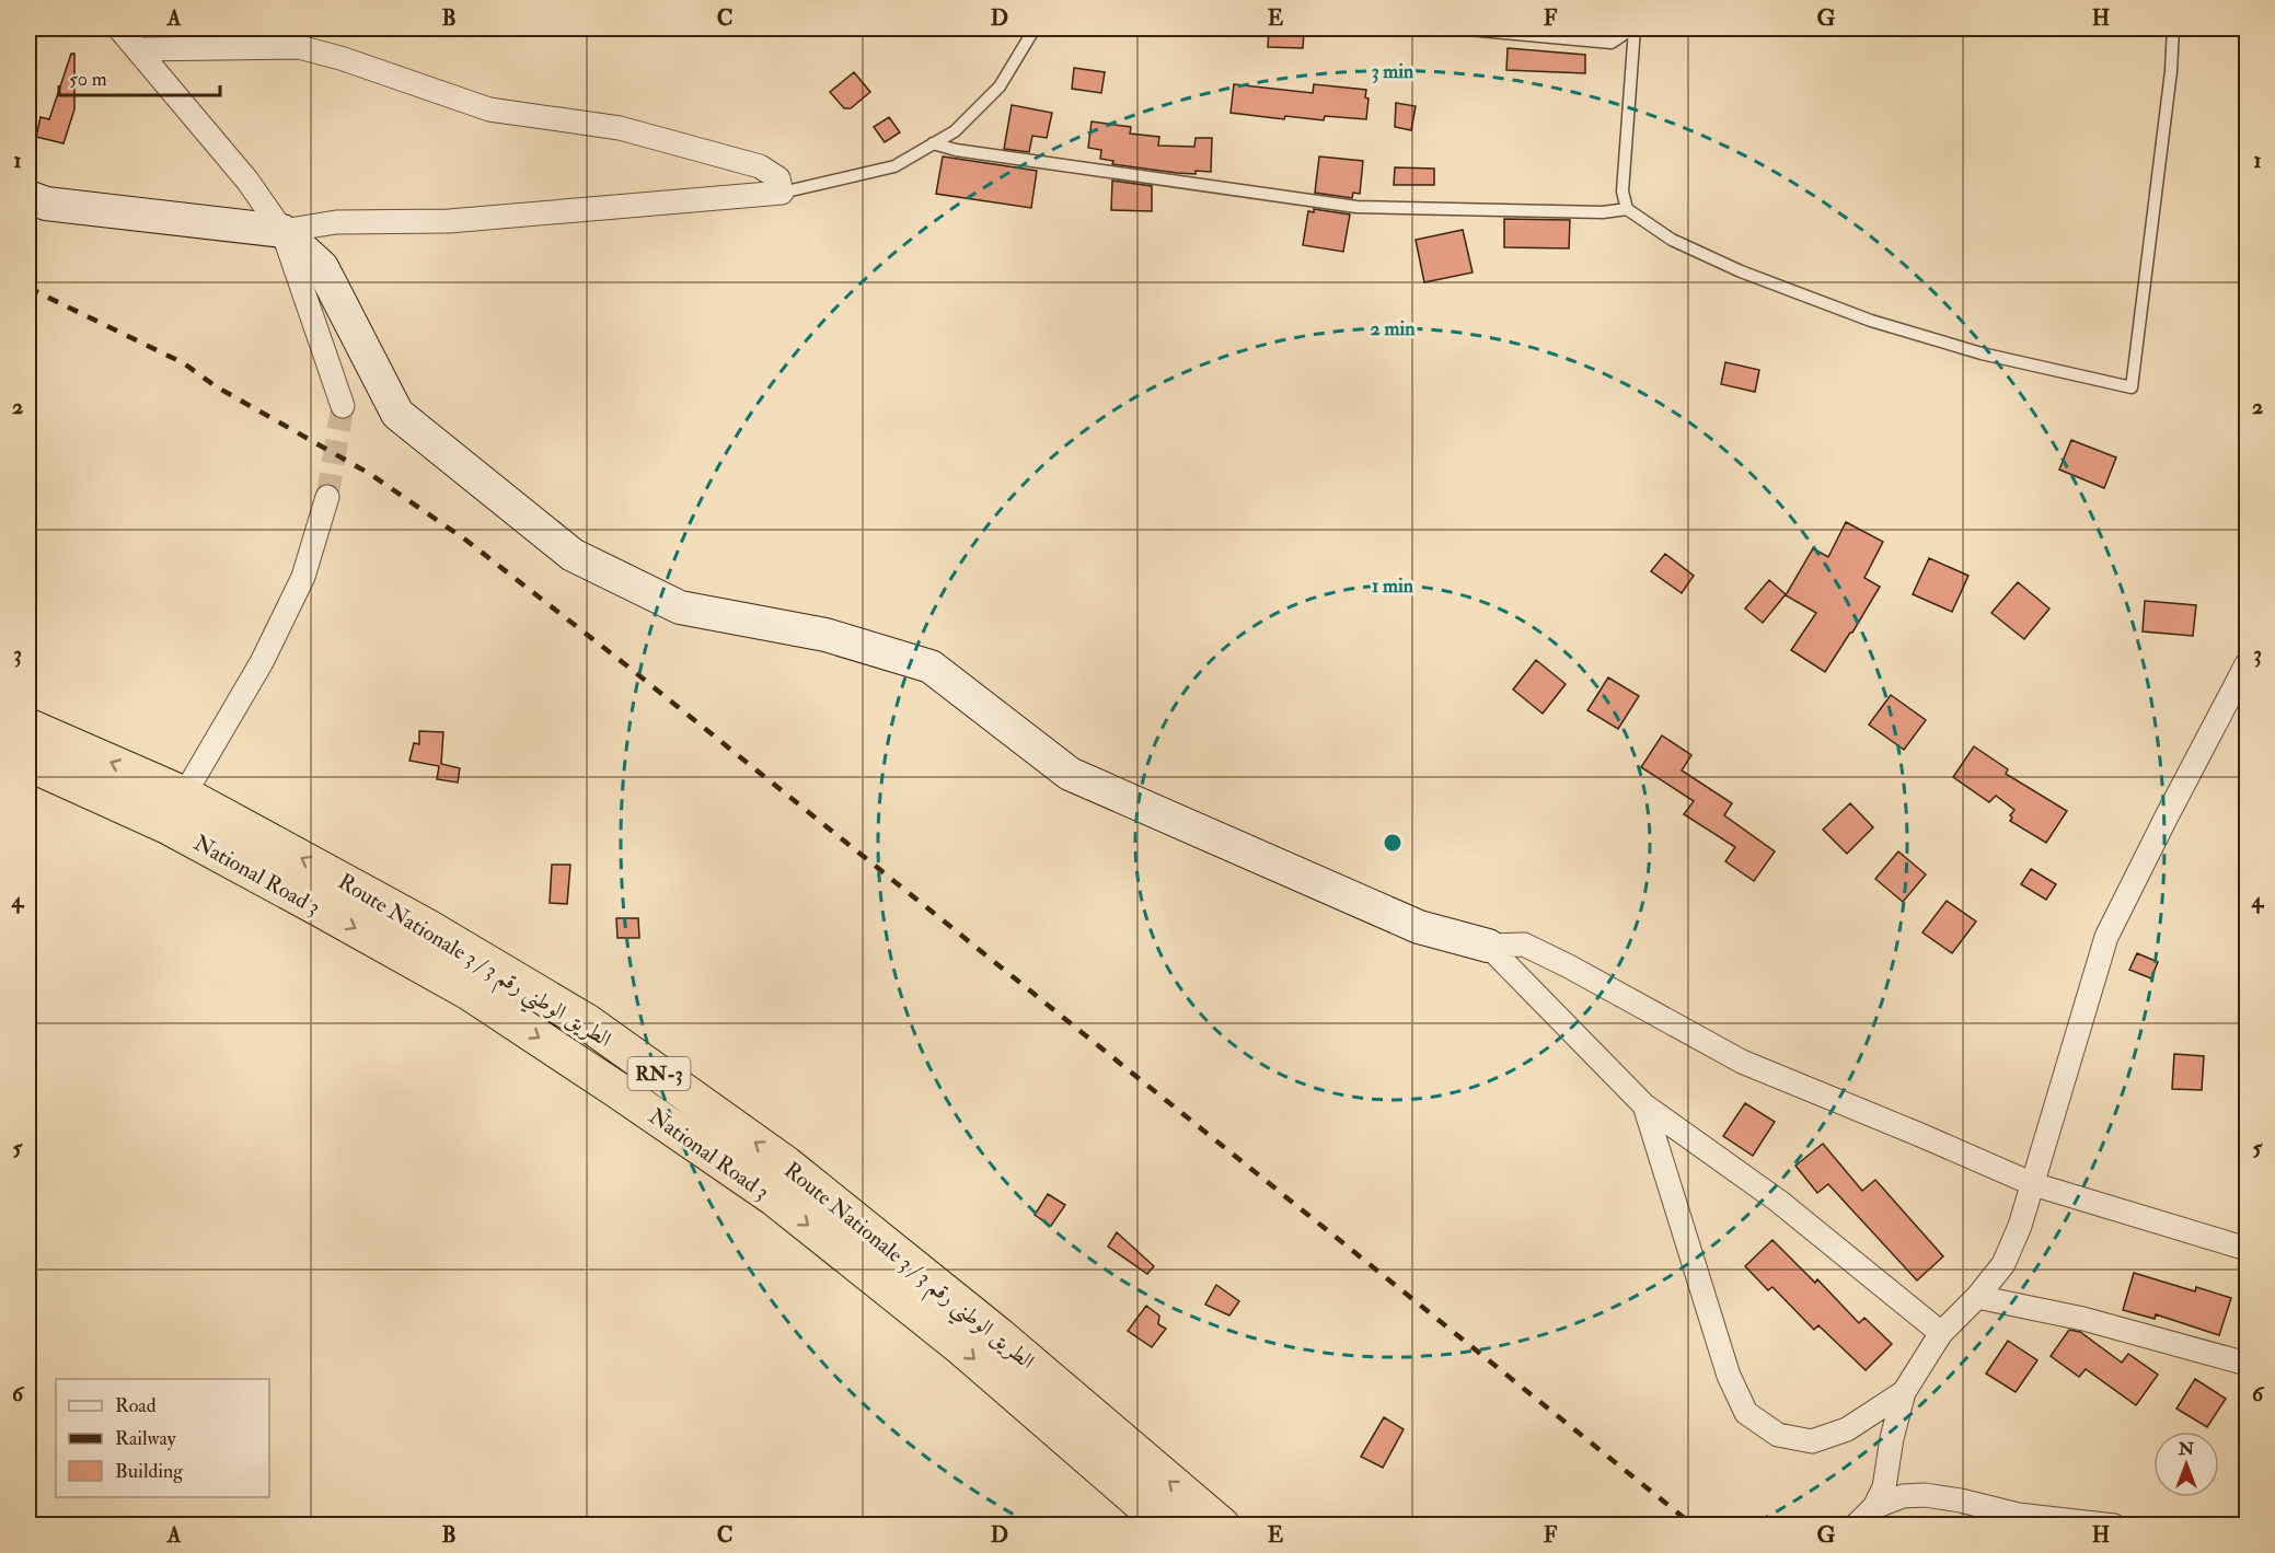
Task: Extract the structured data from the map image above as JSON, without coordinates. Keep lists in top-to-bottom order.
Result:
{
  "streets": {
    "highway": ["National Road 3", "Route Nationale 3 / الطريق الوطني رقم 3", "RN-3"]
  },
  "one_way": ["National Road 3", "Route Nationale 3 / الطريق الوطني رقم 3"],
  "legend": ["Road", "Railway", "Building"],
  "scale_bar": "50 m",
  "north": "top",
  "grid": {
    "columns": [
      "A",
      "B",
      "C",
      "D",
      "E",
      "F",
      "G",
      "H"
    ],
    "rows": [
      "1",
      "2",
      "3",
      "4",
      "5",
      "6"
    ]
  },
  "rings": ["3 min", "2 min", "1 min"]
}
